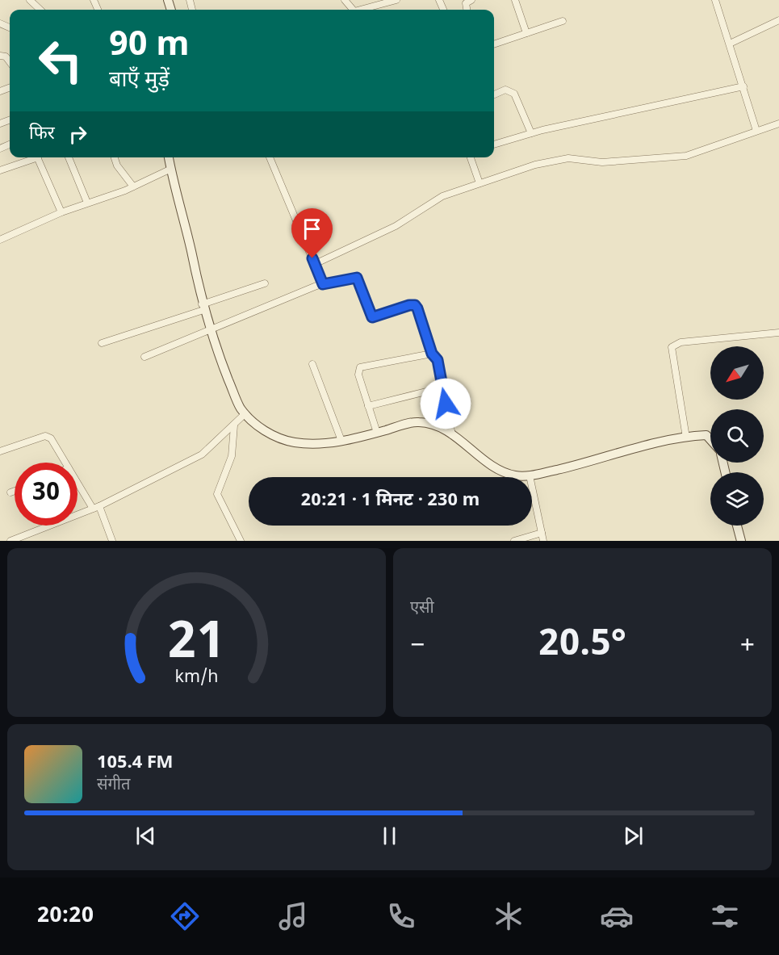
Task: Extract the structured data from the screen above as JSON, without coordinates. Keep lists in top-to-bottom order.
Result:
{
  "north": "bottom left",
  "page": {
    "turn": ["90 m", "बाएँ मुड़ें"],
    "then": "फिर",
    "limit": "30",
    "trip": "20:21 · 1 मिनट · 230 m",
    "tile": "एसी",
    "heat": ["−", "20.5°", "+"],
    "song": ["105.4 FM", "संगीत"],
    "tabs": "20:20",
    "gauge": ["21", "km/h"]
  }
}
